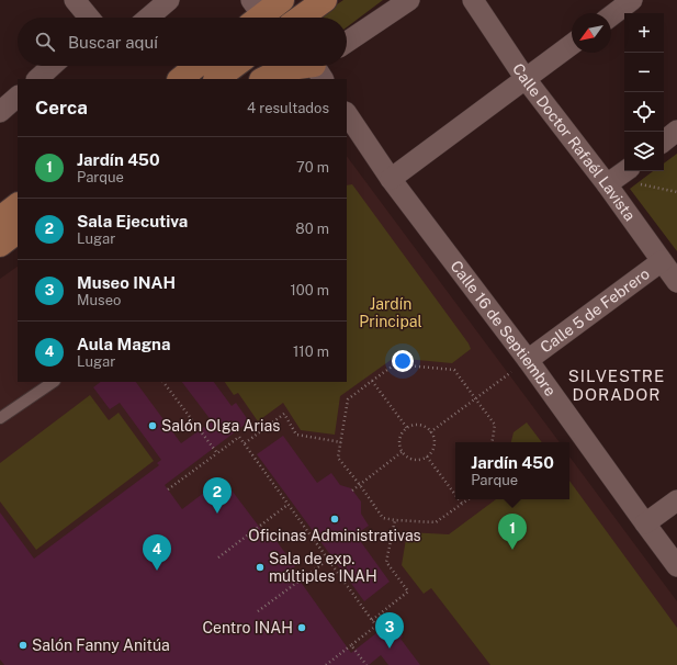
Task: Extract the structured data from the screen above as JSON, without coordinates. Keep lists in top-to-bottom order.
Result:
{
  "streets": {
    "street": ["Calle Doctor Rafaél Lavista", "Calle 5 de Febrero", "Calle 16 de Septiembre"]
  },
  "crossings": [
    ["Calle Doctor Rafaél Lavista", "Calle 5 de Febrero"],
    ["Calle 5 de Febrero", "Calle 16 de Septiembre"]
  ],
  "districts": ["SILVESTRE DORADOR"],
  "parks": ["Jardín Principal"],
  "places": [
    "Salón Olga Arias",
    "Oficinas Administrativas",
    "Sala de exp. múltiples INAH",
    "Centro INAH",
    "Salón Fanny Anitúa"
  ],
  "north": "bottom left",
  "page": {
    "map_buttons": ["+", "−"],
    "search": "Buscar aquí",
    "heading": ["Cerca", "4 resultados"],
    "list": [
      {
        "mark": "1",
        "name": "Jardín 450",
        "note": "Parque",
        "value": "70 m"
      },
      {
        "mark": "2",
        "name": "Sala Ejecutiva",
        "note": "Lugar",
        "value": "80 m"
      },
      {
        "mark": "3",
        "name": "Museo INAH",
        "note": "Museo",
        "value": "100 m"
      },
      {
        "mark": "4",
        "name": "Aula Magna",
        "note": "Lugar",
        "value": "110 m"
      }
    ],
    "popup": ["Jardín 450", "Parque"],
    "pins": [
      "2",
      "1",
      "4",
      "3"
    ]
  }
}
